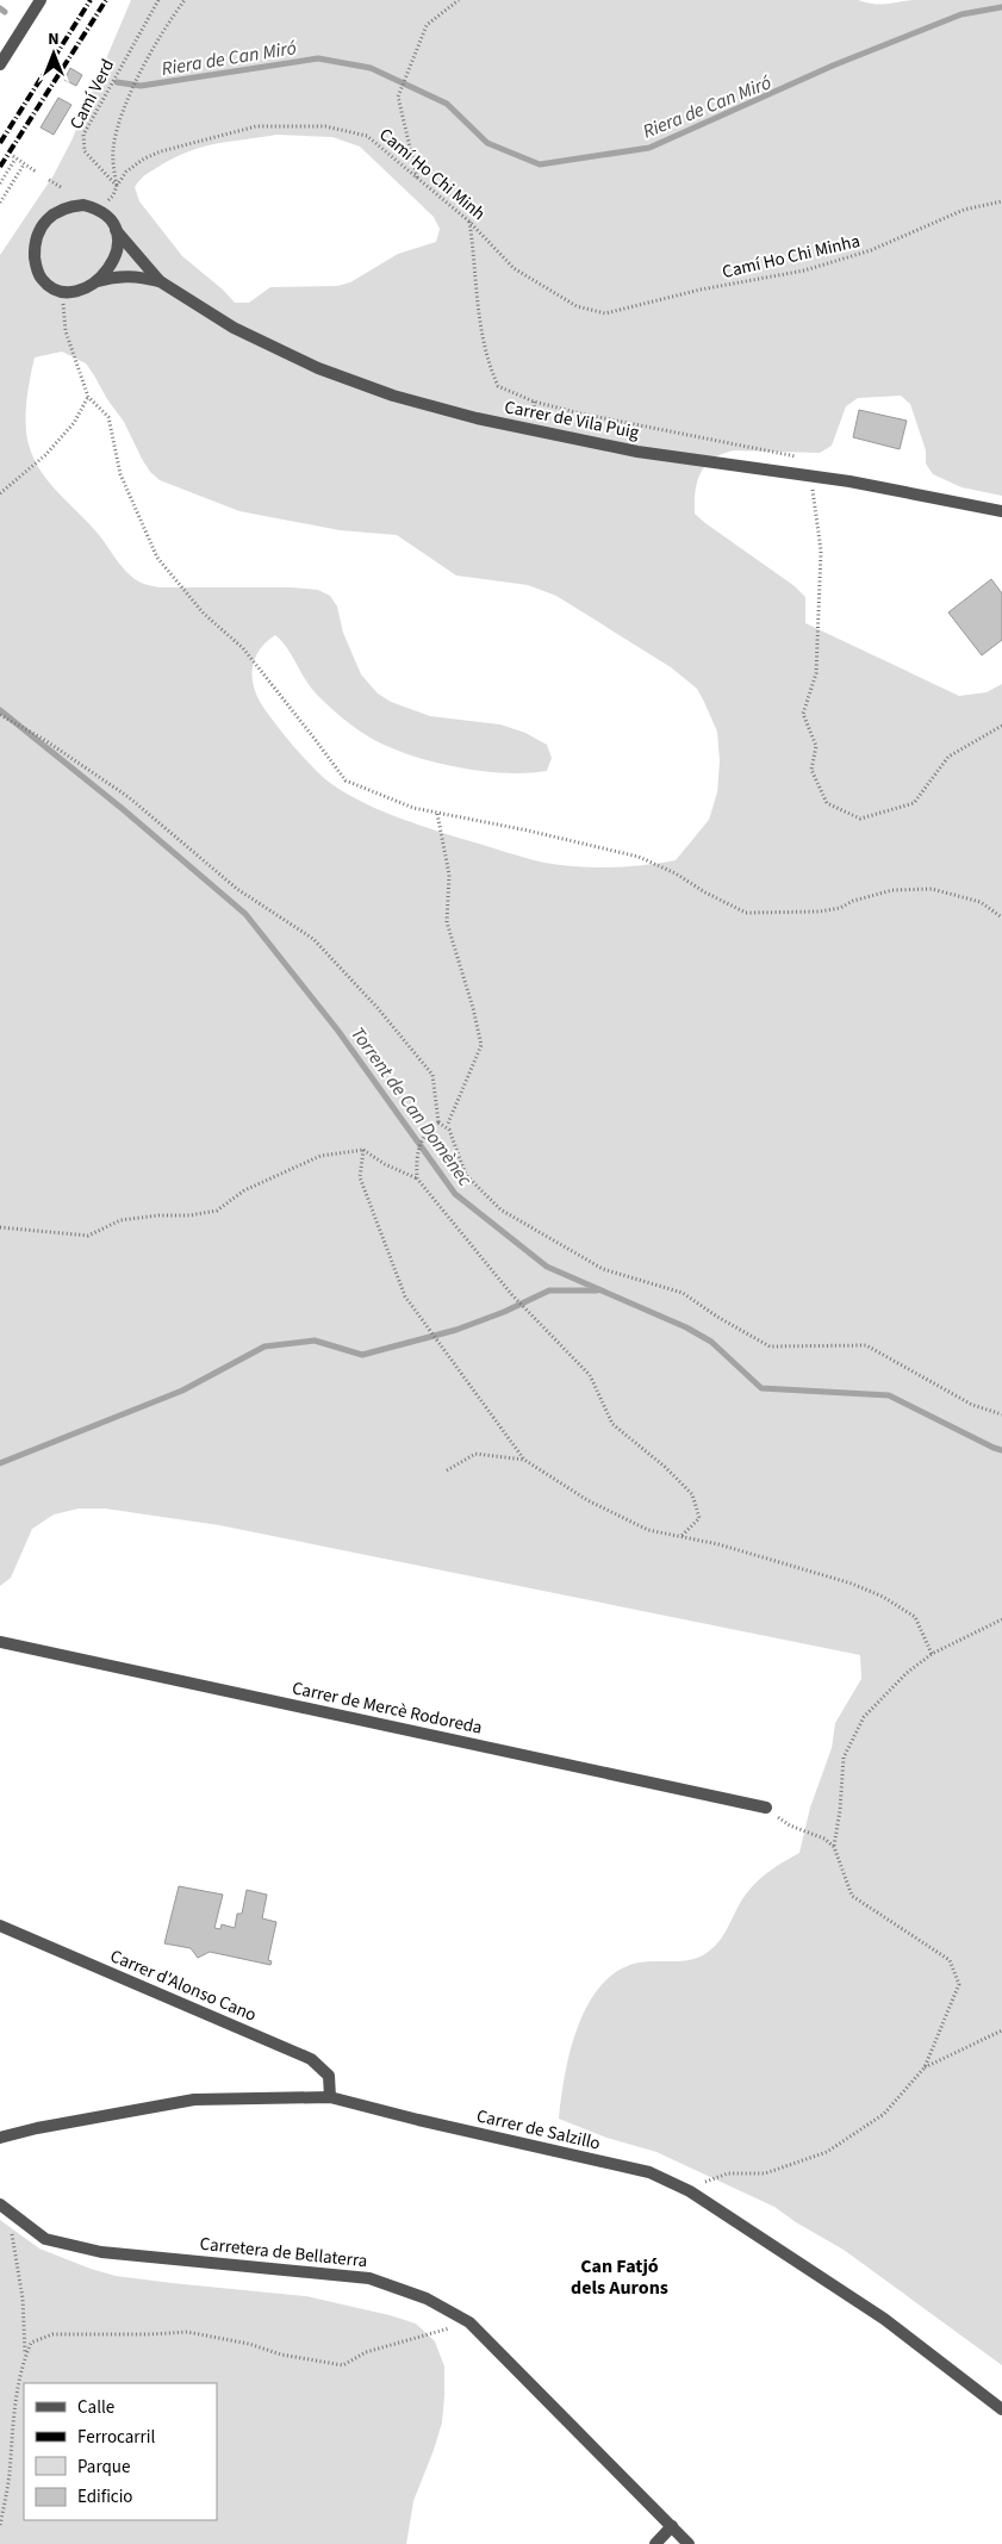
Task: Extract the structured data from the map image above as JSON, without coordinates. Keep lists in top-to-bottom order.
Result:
{
  "streets": {
    "street": [
      "Carrer de Vila Puig",
      "Carrer de Mercè Rodoreda",
      "Carrer d'Alonso Cano",
      "Carrer de Salzillo",
      "Carretera de Bellaterra"
    ],
    "path": ["Camí Verd", "Camí Ho Chi Minh", "Camí Ho Chi Minha"]
  },
  "crossings": [
    ["Camí Verd", "Camí Ho Chi Minh"],
    ["Camí Ho Chi Minh", "Camí Ho Chi Minha"],
    ["Carrer d'Alonso Cano", "Carrer de Salzillo"]
  ],
  "districts": ["Can Fatjó dels Aurons"],
  "water": ["Riera de Can Miró", "Torrent de Can Domènec"],
  "legend": [
    "Calle",
    "Ferrocarril",
    "Parque",
    "Edificio"
  ],
  "north": "top"
}
